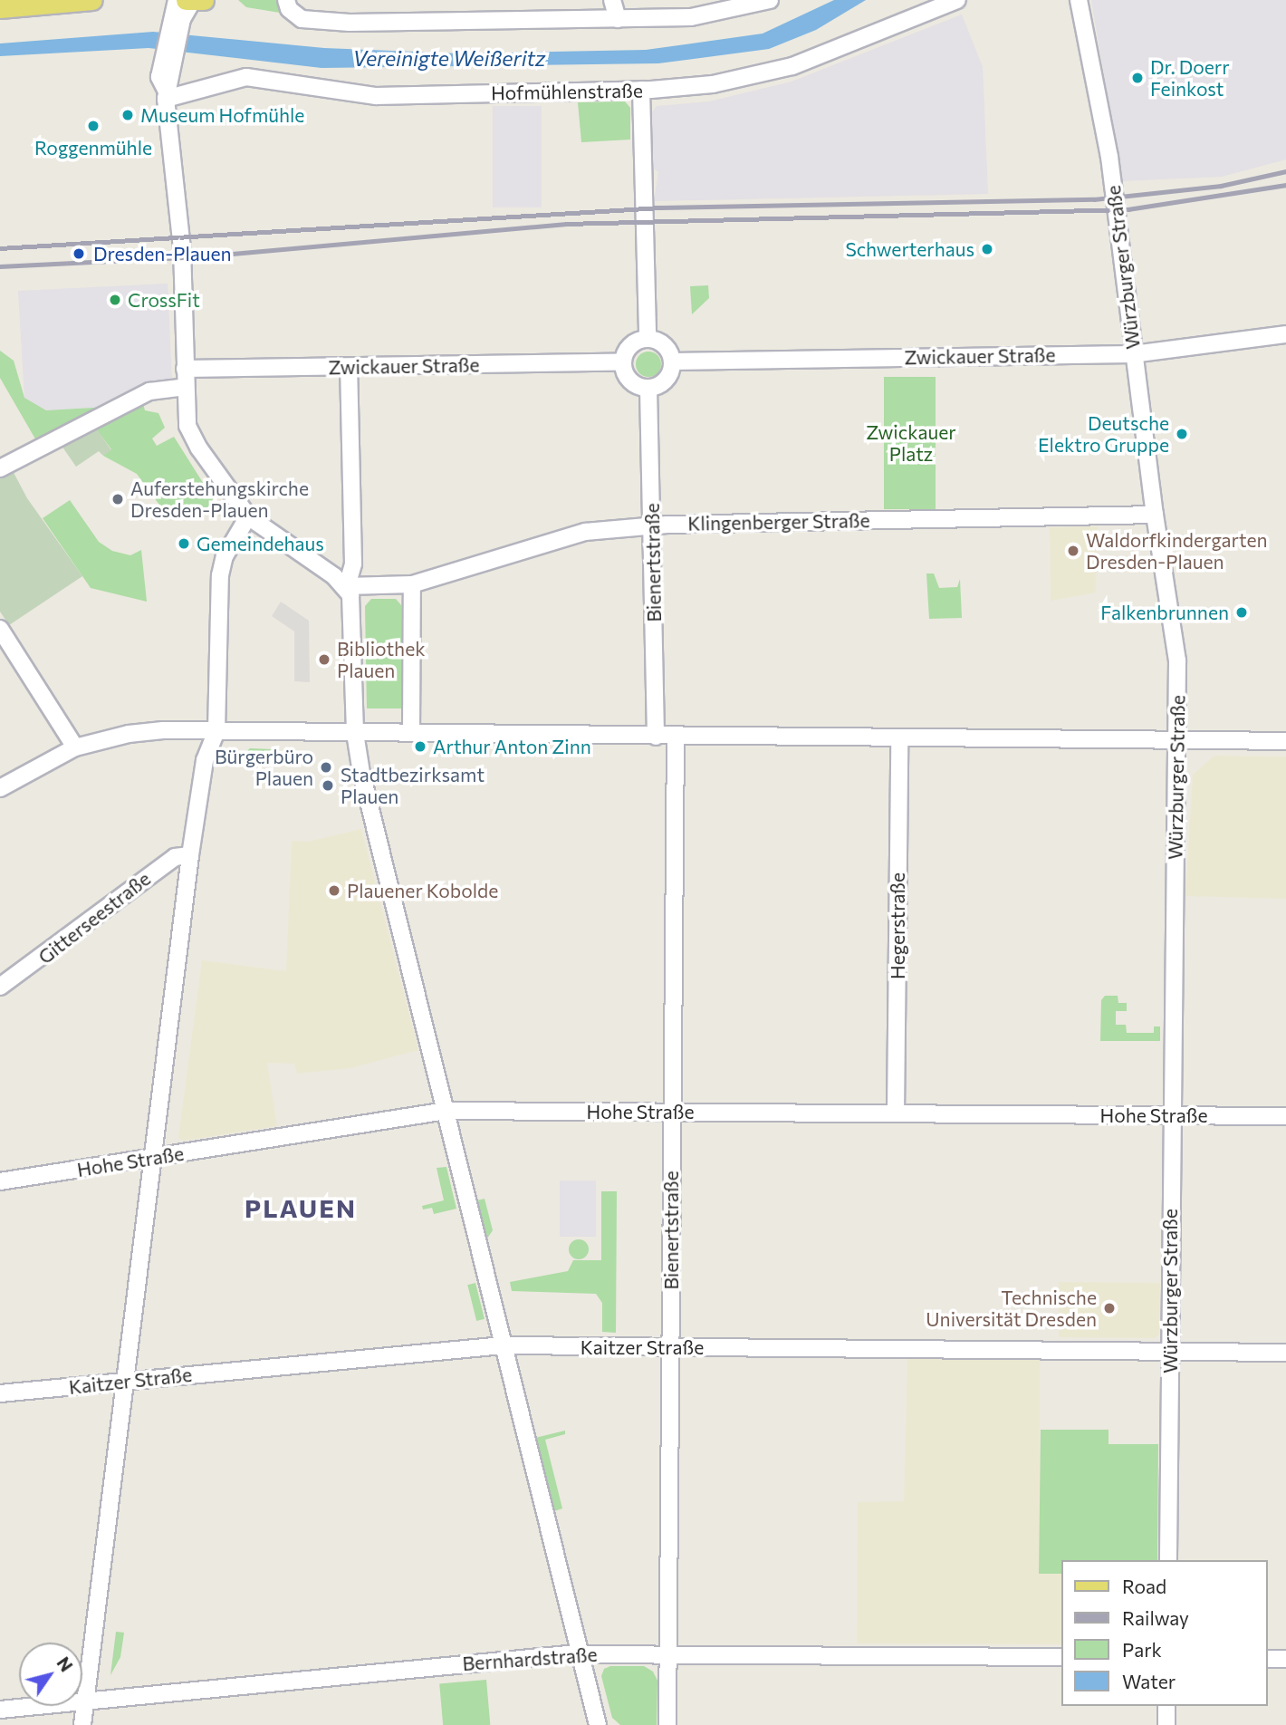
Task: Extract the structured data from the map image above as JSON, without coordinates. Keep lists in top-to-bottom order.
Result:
{
  "streets": {
    "street": [
      "Hofmühlenstraße",
      "Würzburger Straße",
      "Zwickauer Straße",
      "Klingenberger Straße",
      "Bienertstraße",
      "Gitterseestraße",
      "Hegerstraße",
      "Hohe Straße",
      "Kaitzer Straße",
      "Bernhardstraße"
    ]
  },
  "crossings": [
    ["Würzburger Straße", "Zwickauer Straße"],
    ["Würzburger Straße", "Klingenberger Straße"],
    ["Würzburger Straße", "Hohe Straße"],
    ["Würzburger Straße", "Kaitzer Straße"],
    ["Zwickauer Straße", "Bienertstraße"],
    ["Klingenberger Straße", "Bienertstraße"],
    ["Bienertstraße", "Hohe Straße"],
    ["Bienertstraße", "Kaitzer Straße"],
    ["Bienertstraße", "Bernhardstraße"],
    ["Hegerstraße", "Hohe Straße"]
  ],
  "districts": ["PLAUEN"],
  "water": ["Vereinigte Weißeritz"],
  "parks": ["Zwickauer Platz"],
  "places": [
    "Dr. Doerr Feinkost",
    "Museum Hofmühle",
    "Roggenmühle",
    "Schwerterhaus",
    "Dresden-Plauen",
    "CrossFit",
    "Deutsche Elektro Gruppe",
    "Auferstehungskirche Dresden-Plauen",
    "Gemeindehaus",
    "Waldorfkindergarten Dresden-Plauen",
    "Falkenbrunnen",
    "Bibliothek Plauen",
    "Arthur Anton Zinn",
    "Bürgerbüro Plauen",
    "Stadtbezirksamt Plauen",
    "Plauener Kobolde",
    "Technische Universität Dresden"
  ],
  "legend": [
    "Road",
    "Railway",
    "Park",
    "Water"
  ],
  "north": "top right"
}
